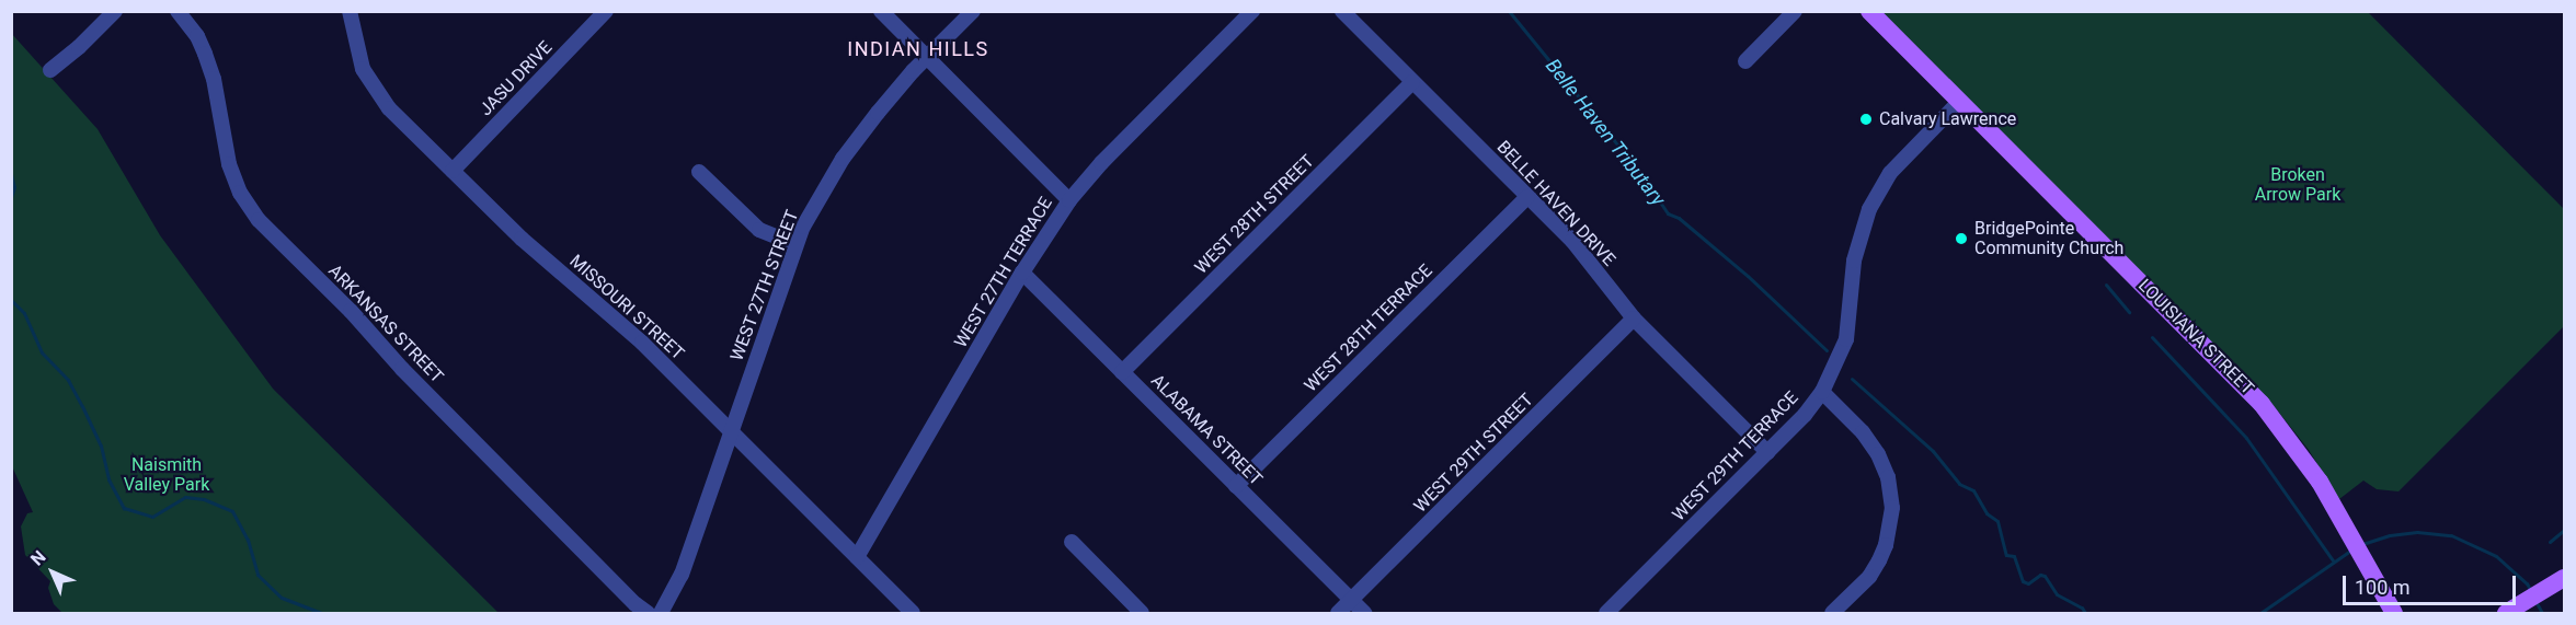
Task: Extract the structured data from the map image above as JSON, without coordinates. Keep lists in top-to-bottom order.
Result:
{
  "streets": {
    "main road": ["LOUISIANA STREET"],
    "street": [
      "JASU DRIVE",
      "BELLE HAVEN DRIVE",
      "WEST 28TH STREET",
      "WEST 27TH TERRACE",
      "WEST 27TH STREET",
      "MISSOURI STREET",
      "ARKANSAS STREET",
      "WEST 28TH TERRACE",
      "ALABAMA STREET",
      "WEST 29TH STREET",
      "WEST 29TH TERRACE"
    ]
  },
  "crossings": [
    ["JASU DRIVE", "MISSOURI STREET"],
    ["BELLE HAVEN DRIVE", "WEST 28TH STREET"],
    ["BELLE HAVEN DRIVE", "WEST 28TH TERRACE"],
    ["BELLE HAVEN DRIVE", "WEST 29TH STREET"],
    ["BELLE HAVEN DRIVE", "WEST 29TH TERRACE"],
    ["WEST 28TH STREET", "ALABAMA STREET"],
    ["WEST 27TH TERRACE", "MISSOURI STREET"],
    ["WEST 27TH TERRACE", "ALABAMA STREET"],
    ["WEST 27TH STREET", "MISSOURI STREET"],
    ["WEST 28TH TERRACE", "ALABAMA STREET"],
    ["LOUISIANA STREET", "WEST 29TH TERRACE"],
    ["ALABAMA STREET", "WEST 29TH STREET"]
  ],
  "districts": ["INDIAN HILLS"],
  "water": ["Belle Haven Tributary"],
  "parks": ["Broken Arrow Park", "Naismith Valley Park"],
  "places": ["Calvary Lawrence", "BridgePointe Community Church"],
  "scale_bar": "100 m",
  "north": "top left"
}
